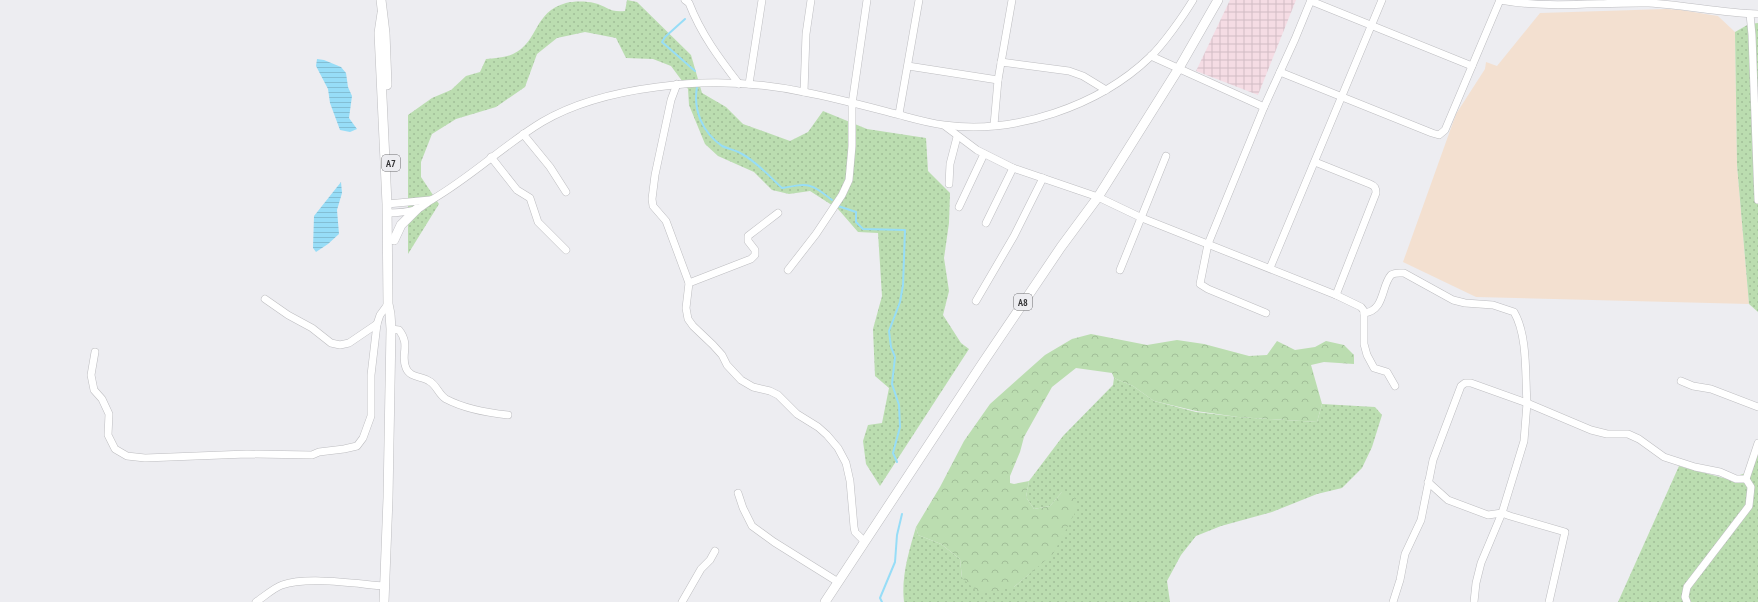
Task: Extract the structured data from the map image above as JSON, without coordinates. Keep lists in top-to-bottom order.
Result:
{
  "streets": {
    "main road": ["A7", "A8"]
  }
}
